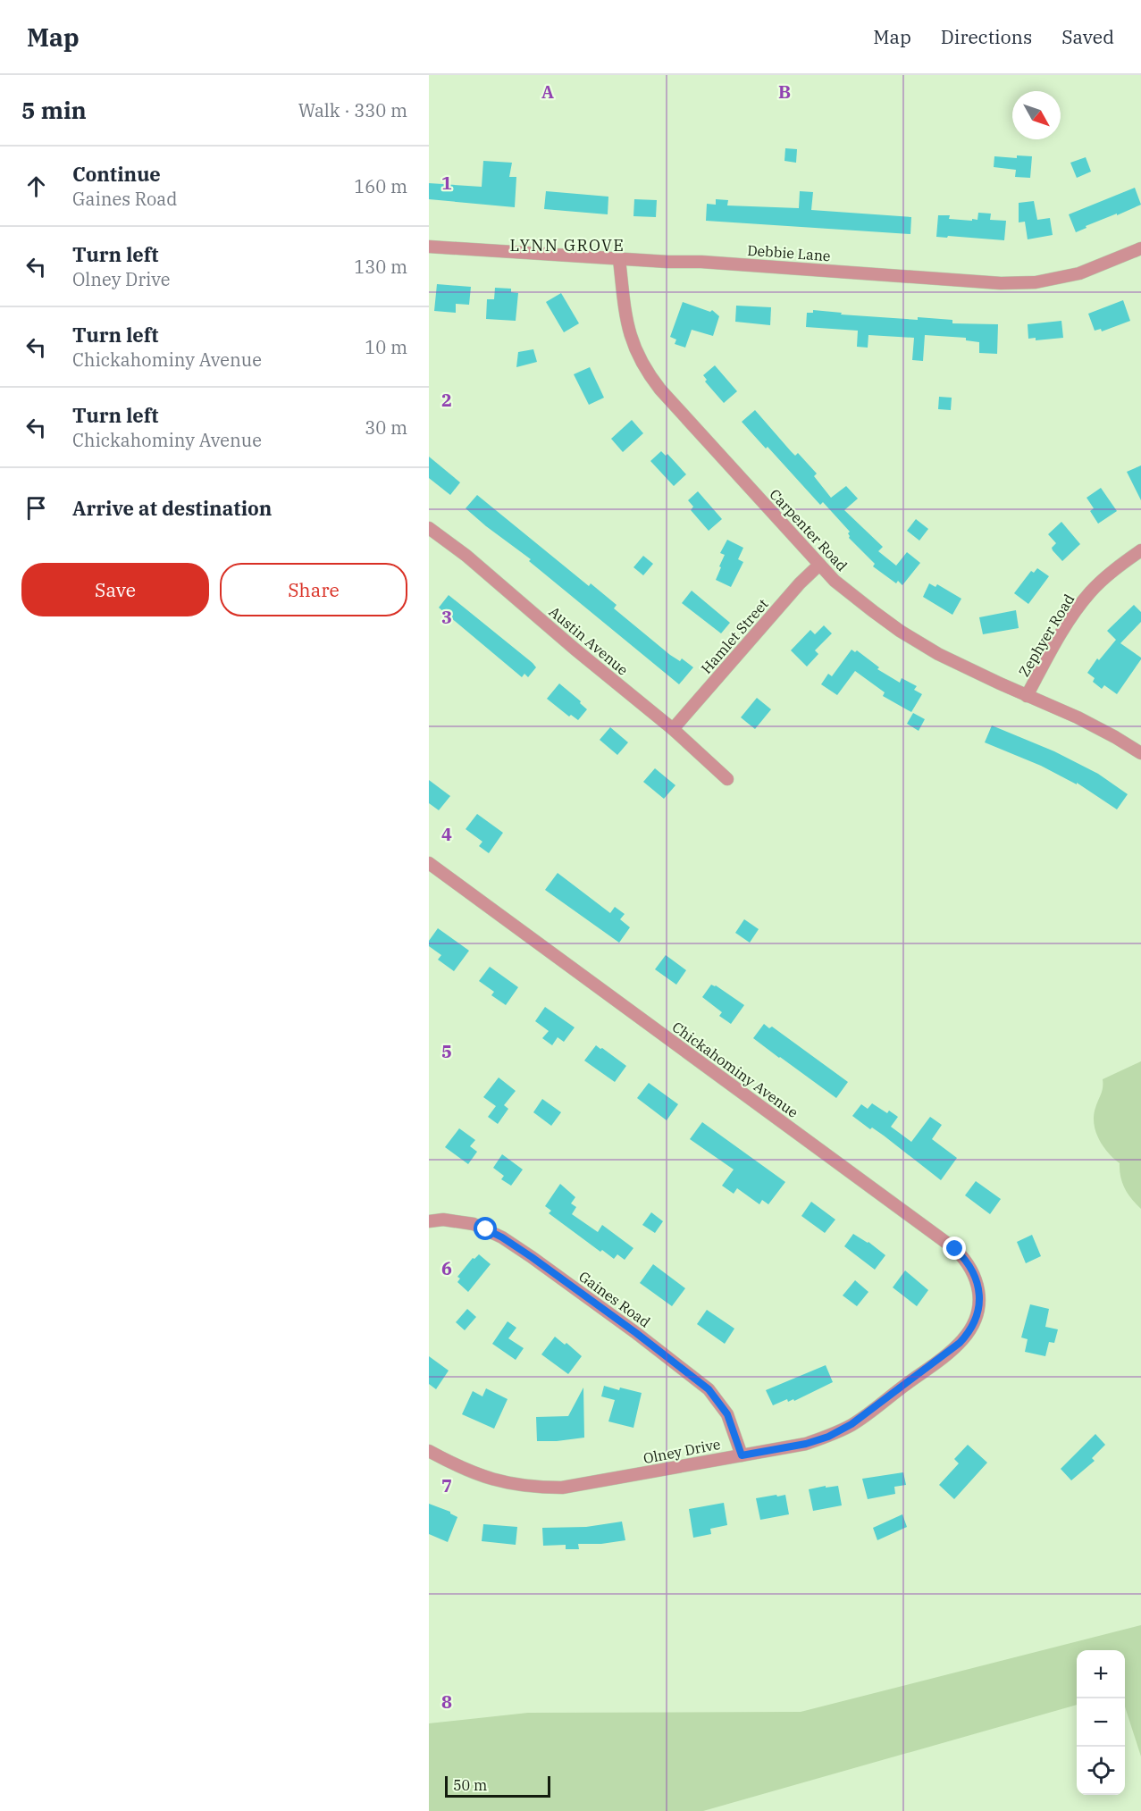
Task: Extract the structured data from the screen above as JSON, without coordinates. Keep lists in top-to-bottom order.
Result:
{
  "streets": {
    "street": [
      "Debbie Lane",
      "Carpenter Road",
      "Zephyer Road",
      "Hamlet Street",
      "Austin Avenue",
      "Chickahominy Avenue",
      "Gaines Road",
      "Olney Drive"
    ]
  },
  "crossings": [
    ["Debbie Lane", "Carpenter Road"],
    ["Carpenter Road", "Zephyer Road"],
    ["Carpenter Road", "Hamlet Street"],
    ["Hamlet Street", "Austin Avenue"],
    ["Chickahominy Avenue", "Olney Drive"],
    ["Gaines Road", "Olney Drive"]
  ],
  "districts": ["LYNN GROVE"],
  "scale_bar": "50 m",
  "north": "bottom right",
  "page": {
    "header": "Map",
    "nav": ["Map", "Directions", "Saved"],
    "heading": ["5 min", "Walk · 330 m"],
    "list": [
      ["Continue", "Gaines Road", "160 m"],
      ["Turn left", "Olney Drive", "130 m"],
      ["Turn left", "Chickahominy Avenue", "10 m"],
      ["Turn left", "Chickahominy Avenue", "30 m"],
      "Arrive at destination"
    ],
    "buttons": ["Save", "Share"],
    "map_buttons": ["+", "−"],
    "scale": "50 m"
  },
  "grid": {
    "columns": ["A", "B"],
    "rows": [
      "1",
      "2",
      "3",
      "4",
      "5",
      "6",
      "7",
      "8"
    ]
  }
}
